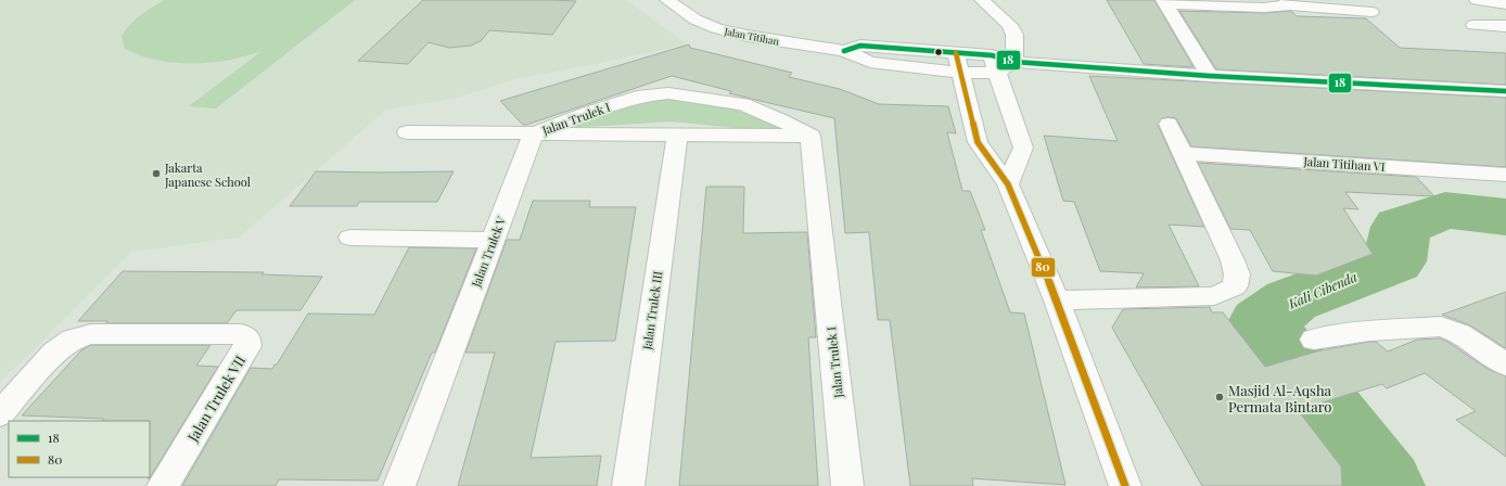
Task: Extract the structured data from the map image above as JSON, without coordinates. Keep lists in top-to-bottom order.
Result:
{
  "streets": {
    "street": [
      "Jalan Titihan",
      "Jalan Trulek I",
      "Jalan Titihan VI",
      "Jalan Trulek V",
      "Jalan Trulek III",
      "Jalan Trulek VII"
    ]
  },
  "crossings": [
    ["Jalan Trulek I", "Jalan Trulek V"],
    ["Jalan Trulek I", "Jalan Trulek III"]
  ],
  "water": ["Kali Cibenda"],
  "places": ["Jakarta Japanese School", "Masjid Al-Aqsha Permata Bintaro"],
  "lines": ["transit line 18", "transit line 80"],
  "legend": ["18", "80"]
}
